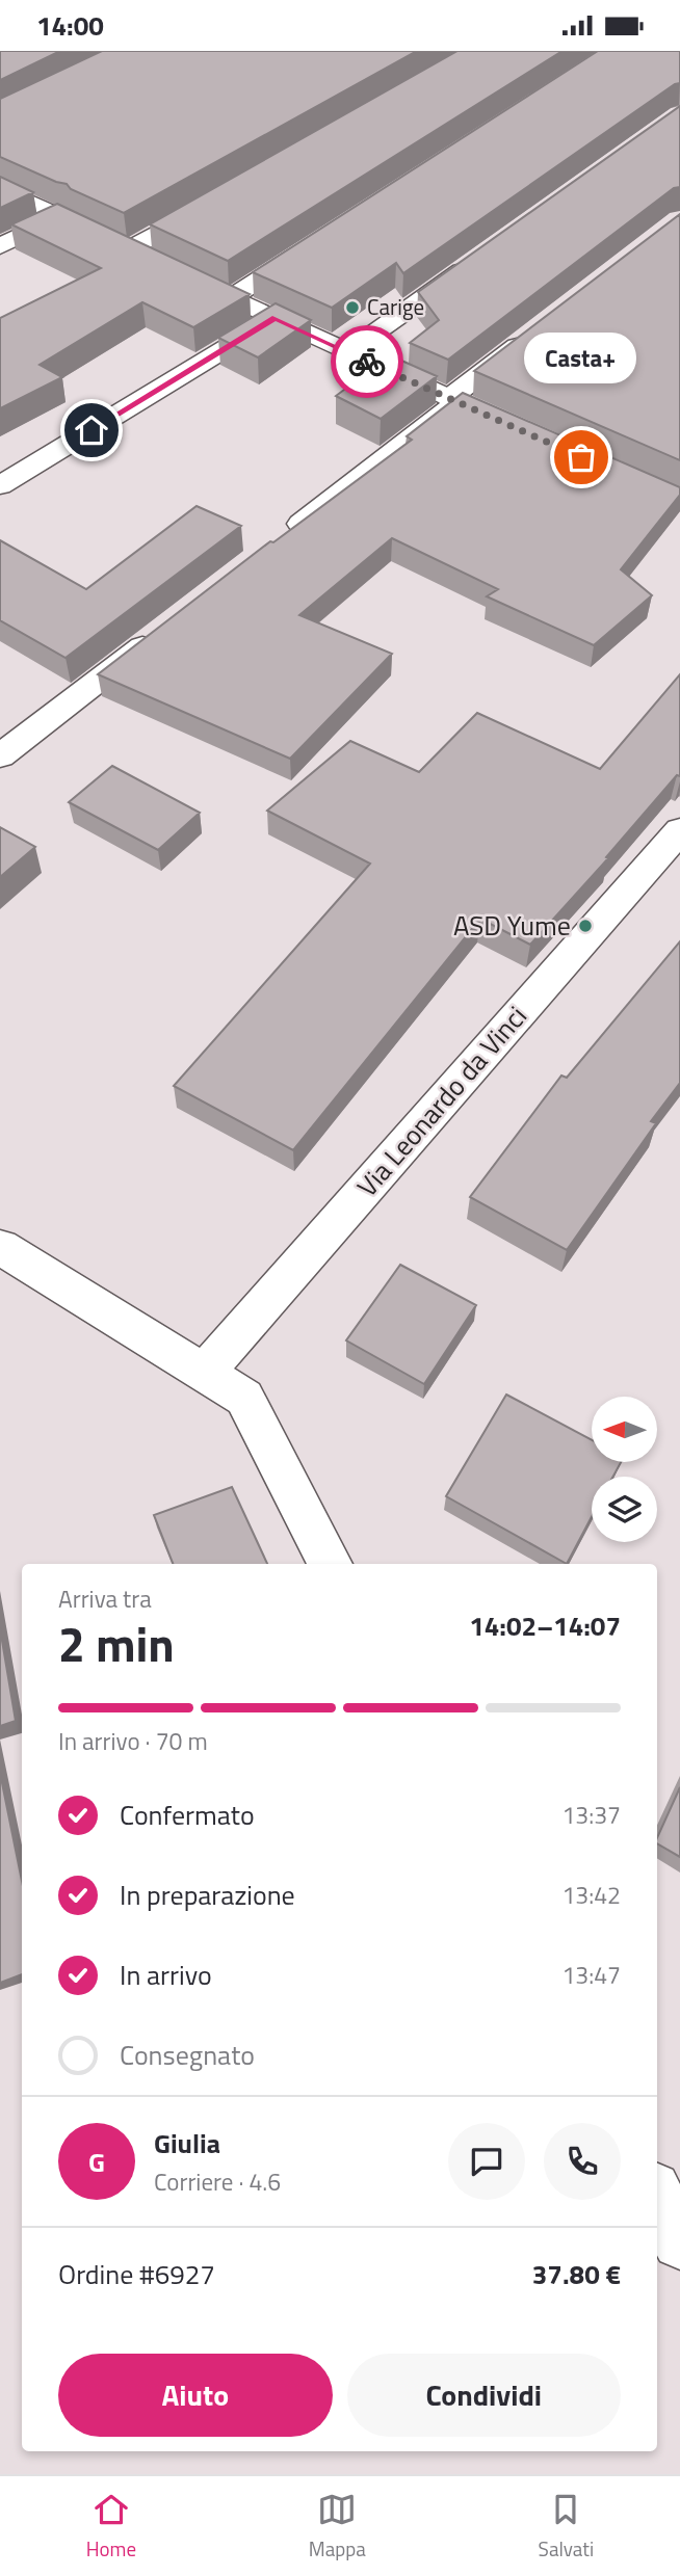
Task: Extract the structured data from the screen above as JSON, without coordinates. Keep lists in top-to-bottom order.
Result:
{
  "streets": {
    "street": ["Via Leonardo da Vinci"]
  },
  "places": ["Carige", "Casta+", "ASD Yume"],
  "north": "left",
  "page": {
    "status": "14:00",
    "bubble": "Casta+",
    "heading": ["2 min", "Arriva tra", "14:02–14:07"],
    "panel": [
      "Giulia",
      "Corriere · 4.6",
      "Ordine #6927",
      "37.80 €"
    ],
    "bar": "In arrivo · 70 m",
    "list": [
      ["Confermato", "13:37"],
      ["In preparazione", "13:42"],
      ["In arrivo", "13:47"],
      "Consegnato"
    ],
    "round": "G",
    "buttons": ["Aiuto", "Condividi"],
    "tabs": ["Home", "Mappa", "Salvati"]
  }
}
